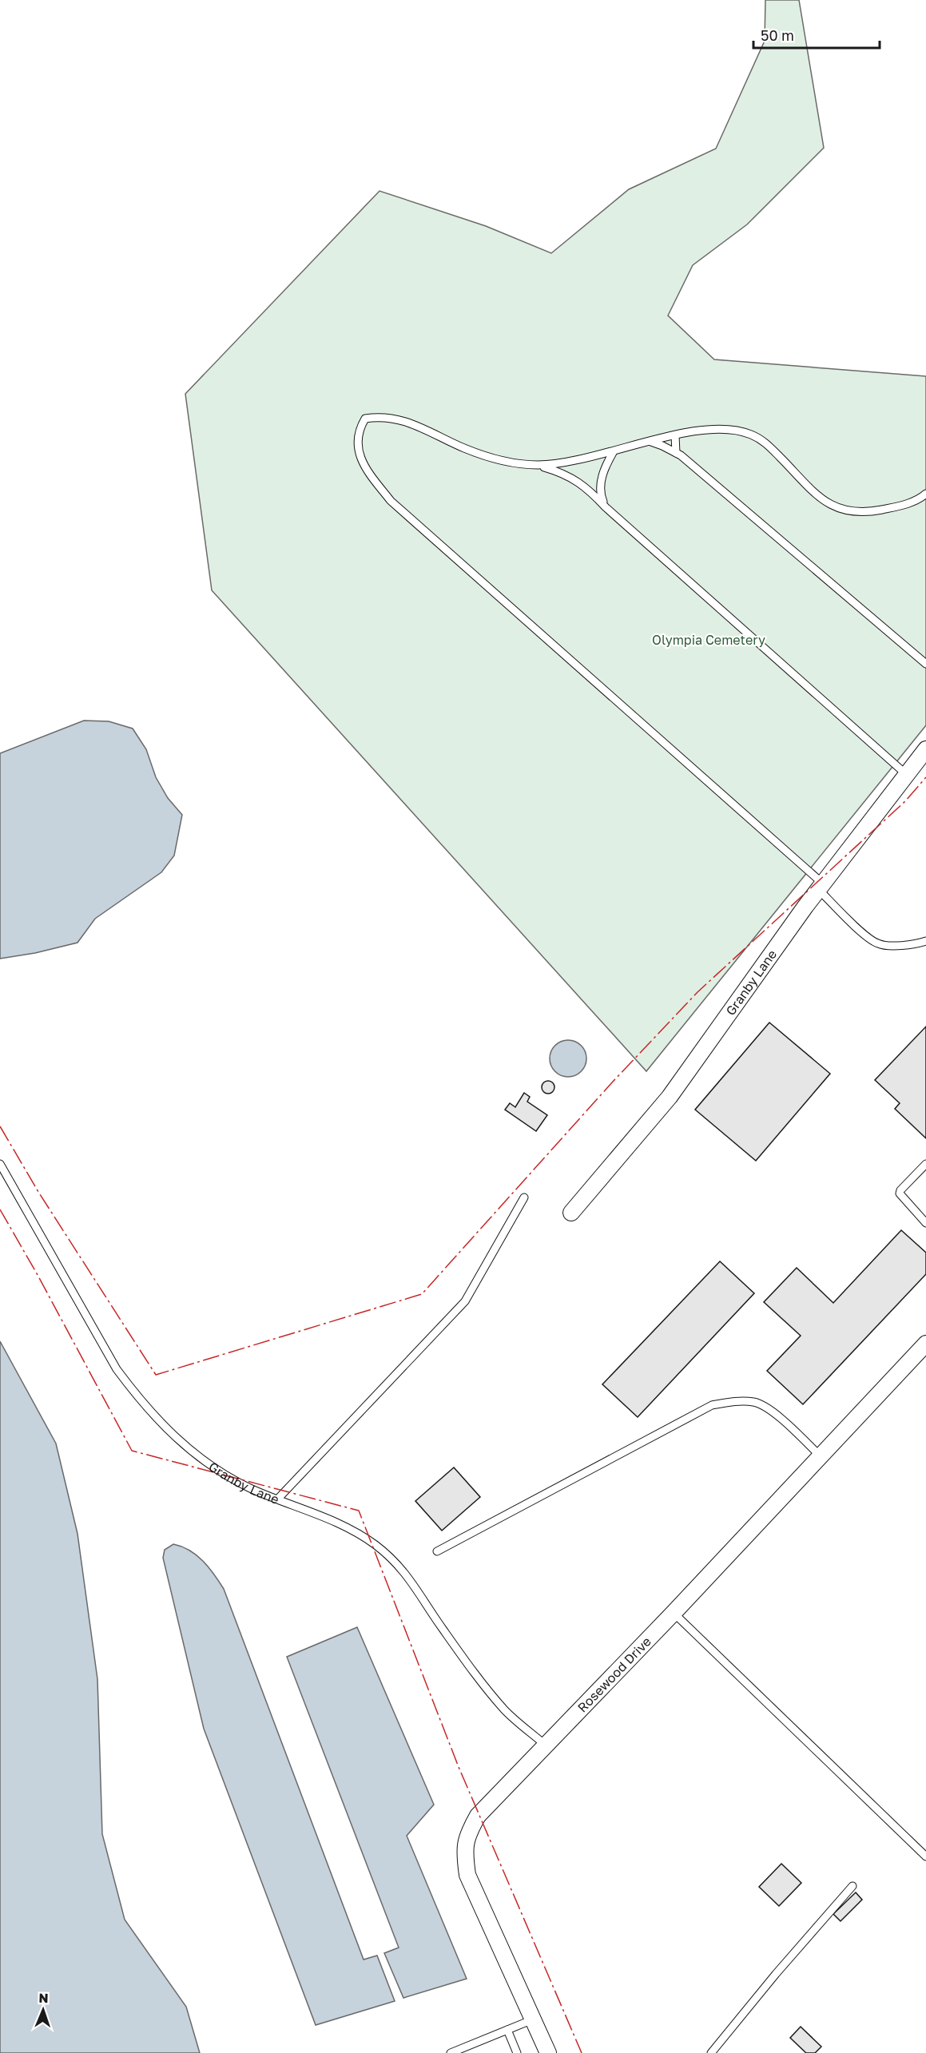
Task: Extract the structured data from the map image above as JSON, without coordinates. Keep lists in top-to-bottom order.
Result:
{
  "streets": {
    "street": ["Granby Lane", "Rosewood Drive"]
  },
  "crossings": [
    ["Granby Lane", "Rosewood Drive"]
  ],
  "parks": ["Olympia Cemetery"],
  "scale_bar": "50 m",
  "north": "top"
}
